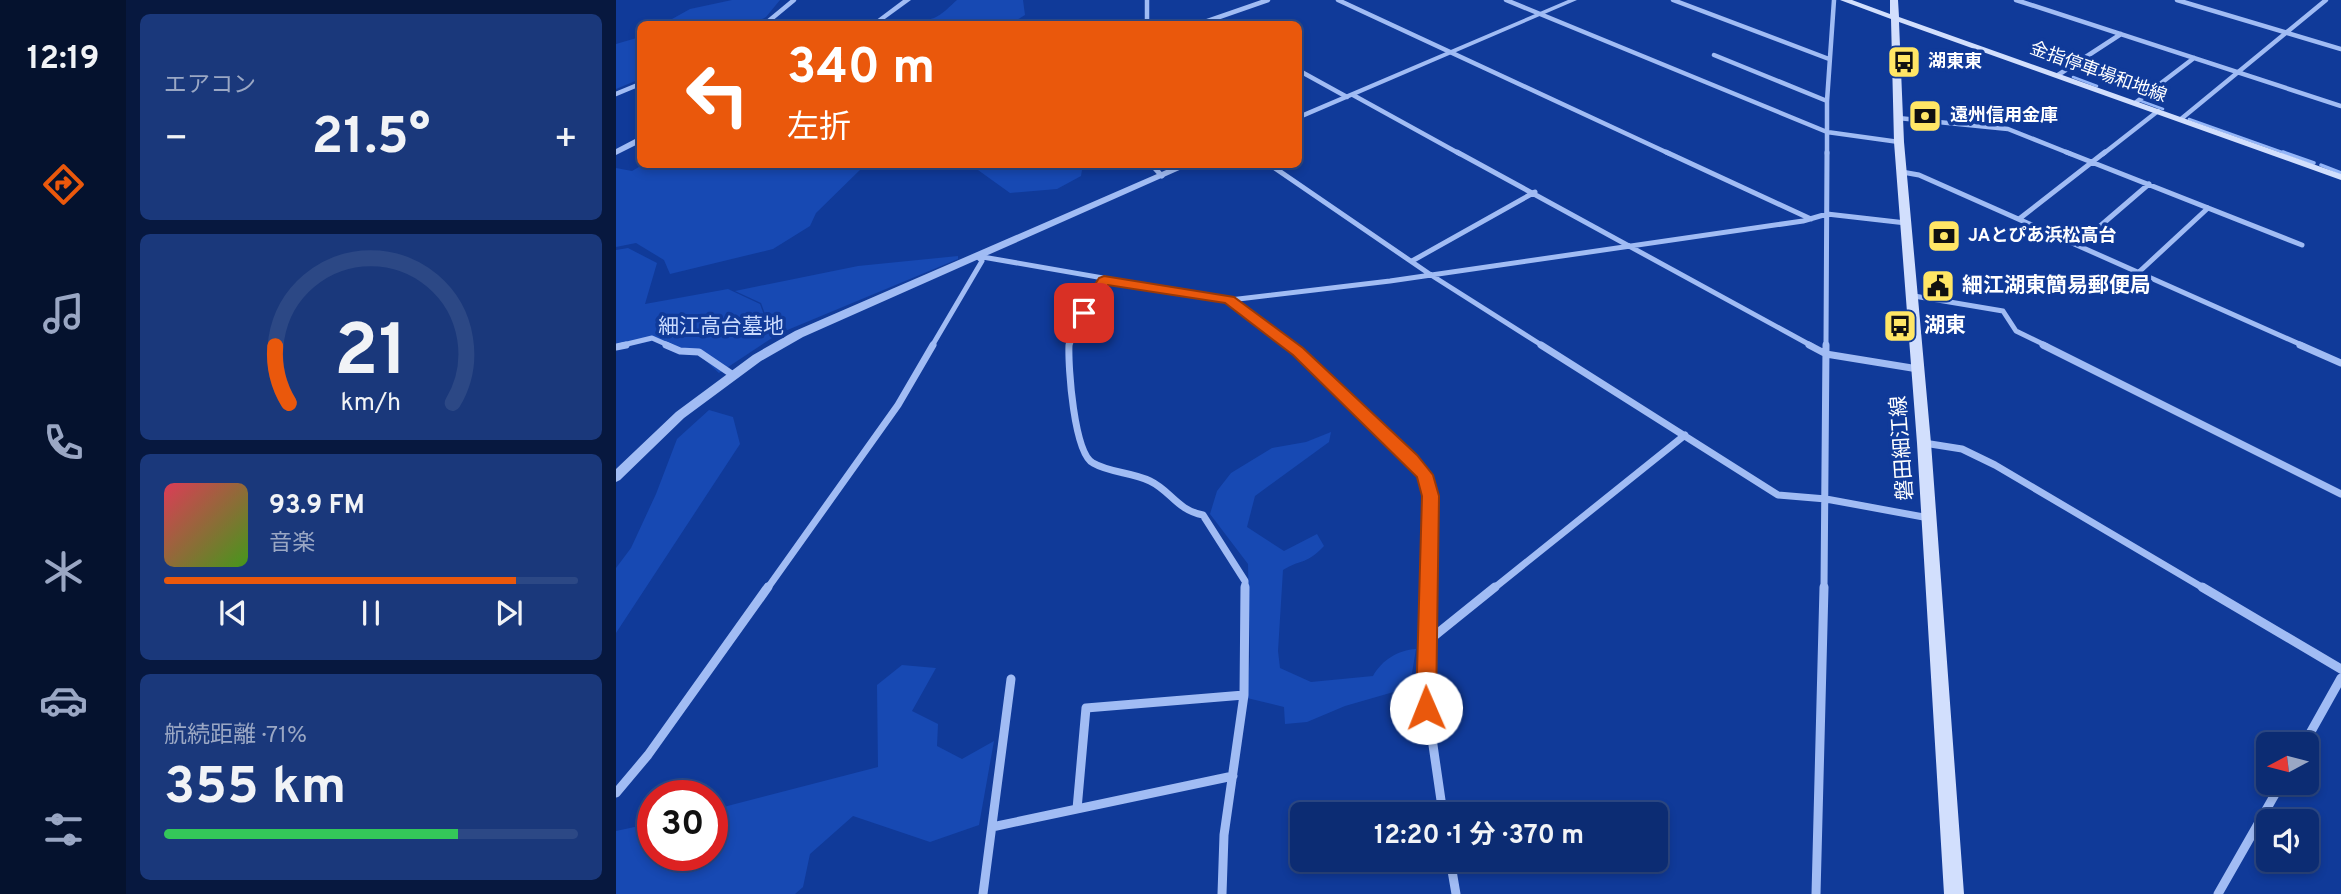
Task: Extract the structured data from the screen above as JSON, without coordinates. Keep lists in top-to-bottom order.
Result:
{
  "streets": {
    "main road": ["金指停車場和地線", "磐田細江線"]
  },
  "crossings": [
    ["金指停車場和地線", "磐田細江線"]
  ],
  "parks": ["細江高台墓地"],
  "places": {
    "bus stop": ["湖東東", "湖東"],
    "bank": ["遠州信用金庫", "JAとぴあ浜松高台"],
    "public building": ["細江湖東簡易郵便局"]
  },
  "north": "left",
  "page": {
    "tabs": "12:19",
    "tile": [
      "エアコン",
      ["航続距離 · 71%", "355 km"]
    ],
    "turn": ["340 m", "左折"],
    "heat": ["−", "21.5°", "+"],
    "song": ["93.9 FM", "音楽"],
    "limit": "30",
    "trip": "12:20 · 1 分 · 370 m",
    "gauge": ["21", "km/h"]
  }
}
